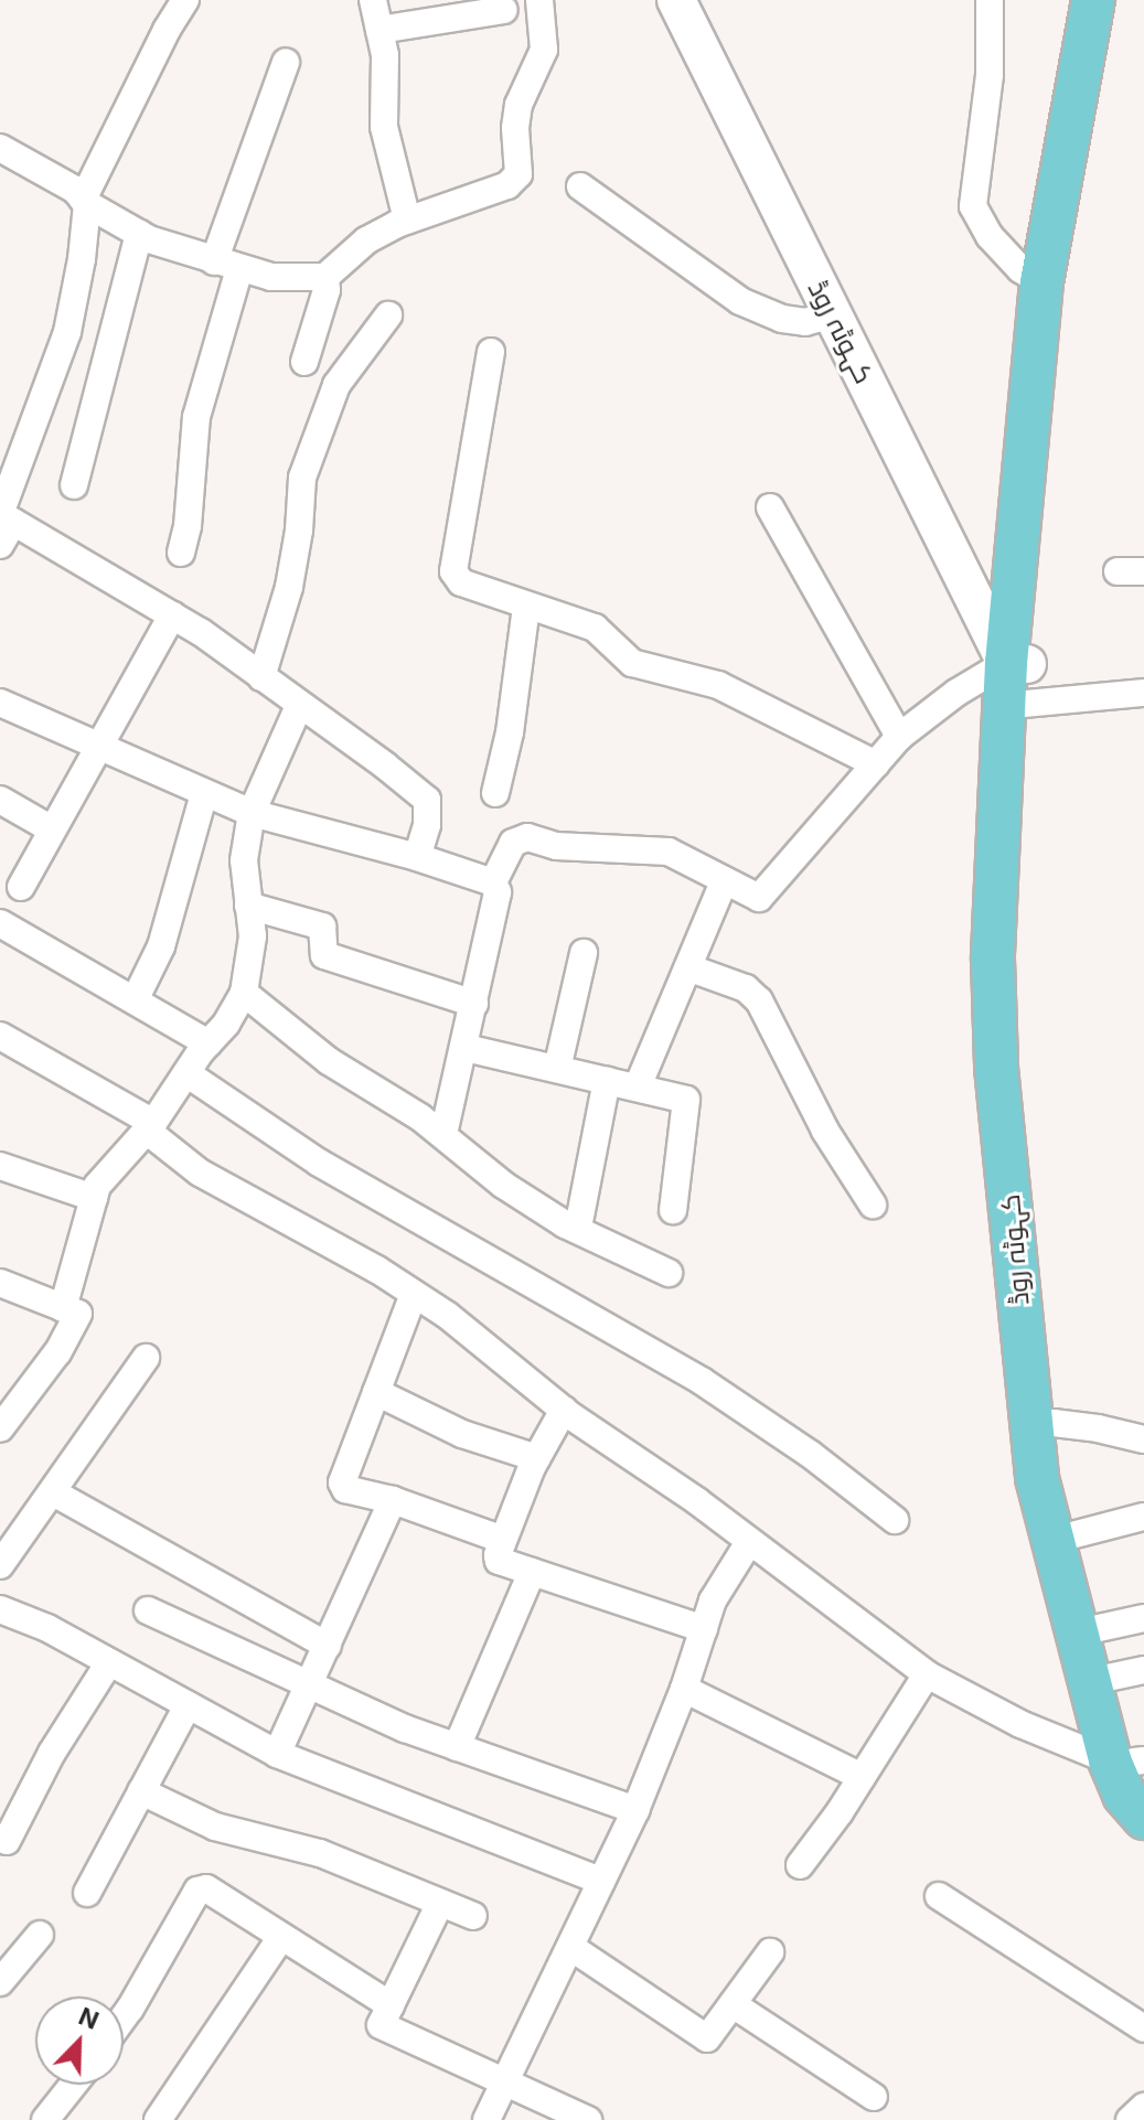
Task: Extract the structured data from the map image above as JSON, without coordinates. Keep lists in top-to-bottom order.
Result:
{
  "streets": {
    "main road": ["کہوٹہ روڈ"]
  },
  "north": "top right"
}
